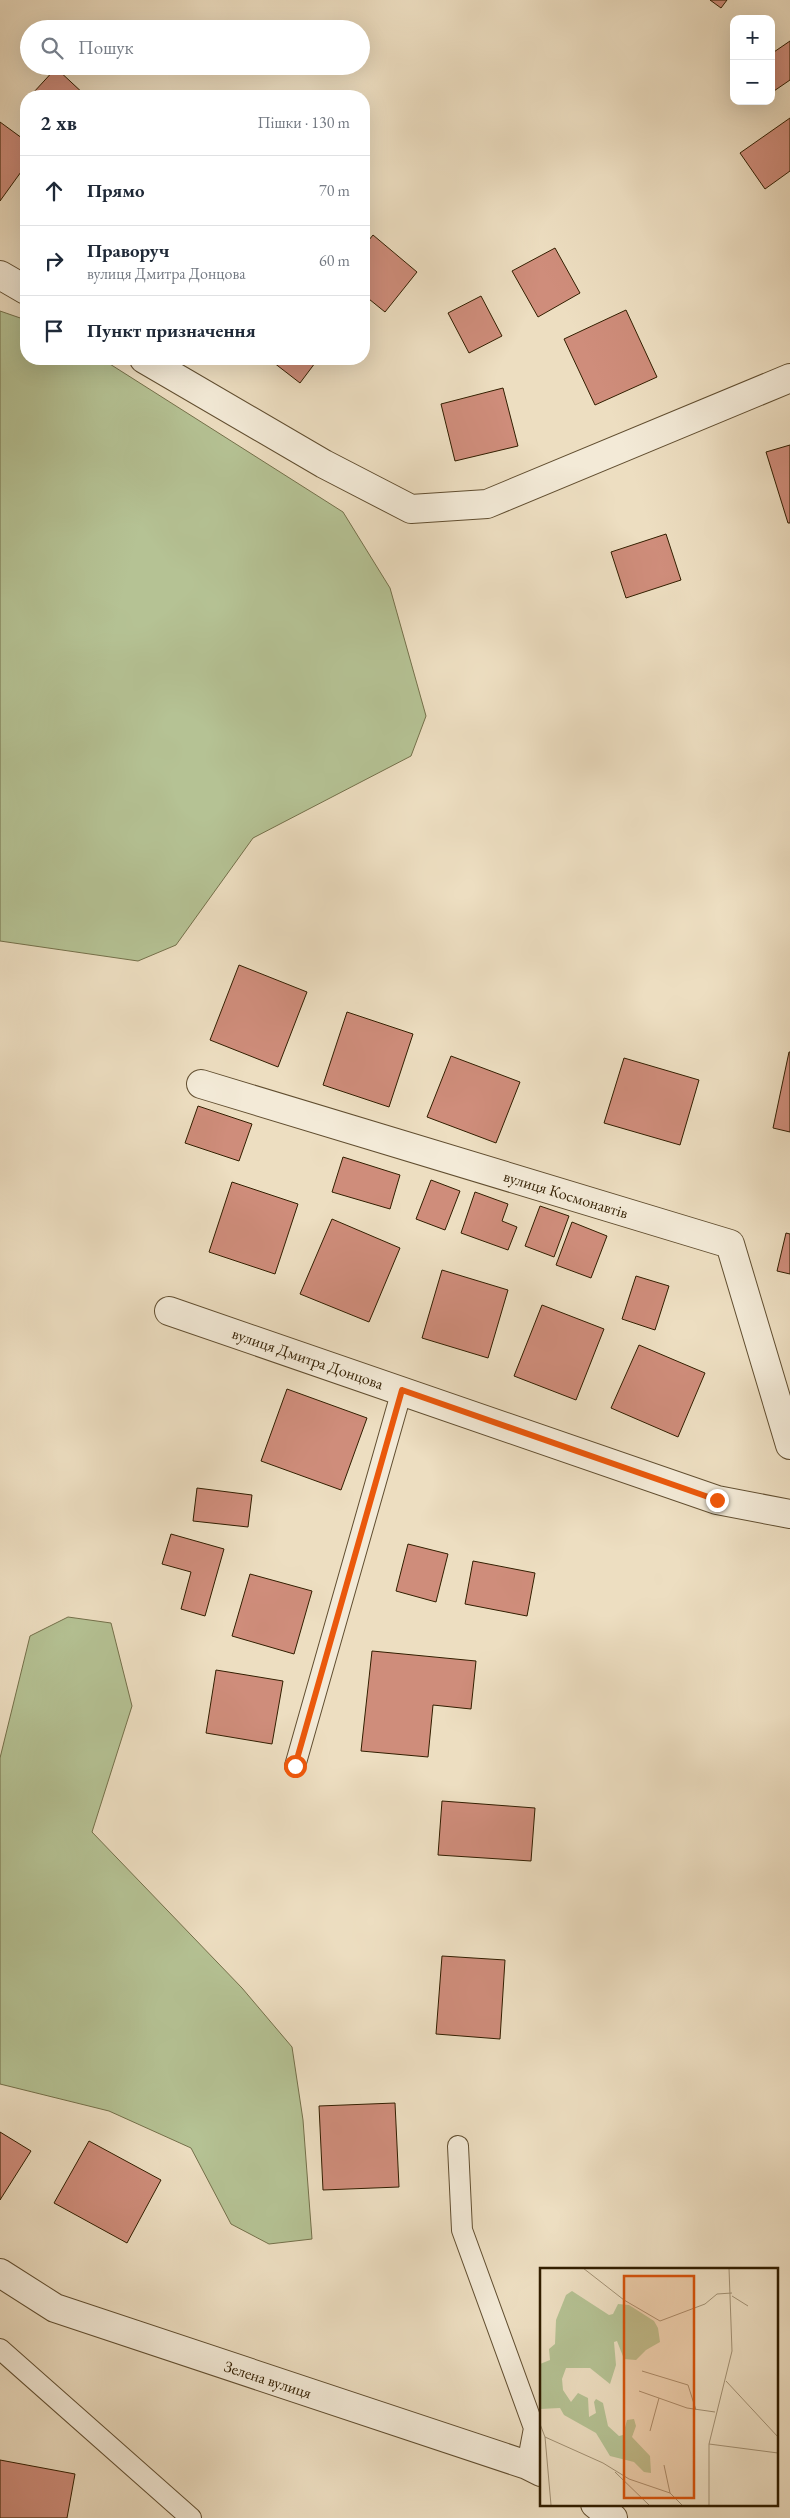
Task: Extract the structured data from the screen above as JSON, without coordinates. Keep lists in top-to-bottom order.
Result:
{
  "streets": {
    "street": ["вулиця Космонавтів", "вулиця Дмитра Донцова", "Зелена вулиця"]
  },
  "page": {
    "map_buttons": ["+", "−"],
    "search": "Пошук",
    "heading": ["2 хв", "Пішки · 130 m"],
    "list": [
      ["Прямо", "70 m"],
      ["Праворуч", "вулиця Дмитра Донцова", "60 m"],
      "Пункт призначення"
    ]
  }
}
